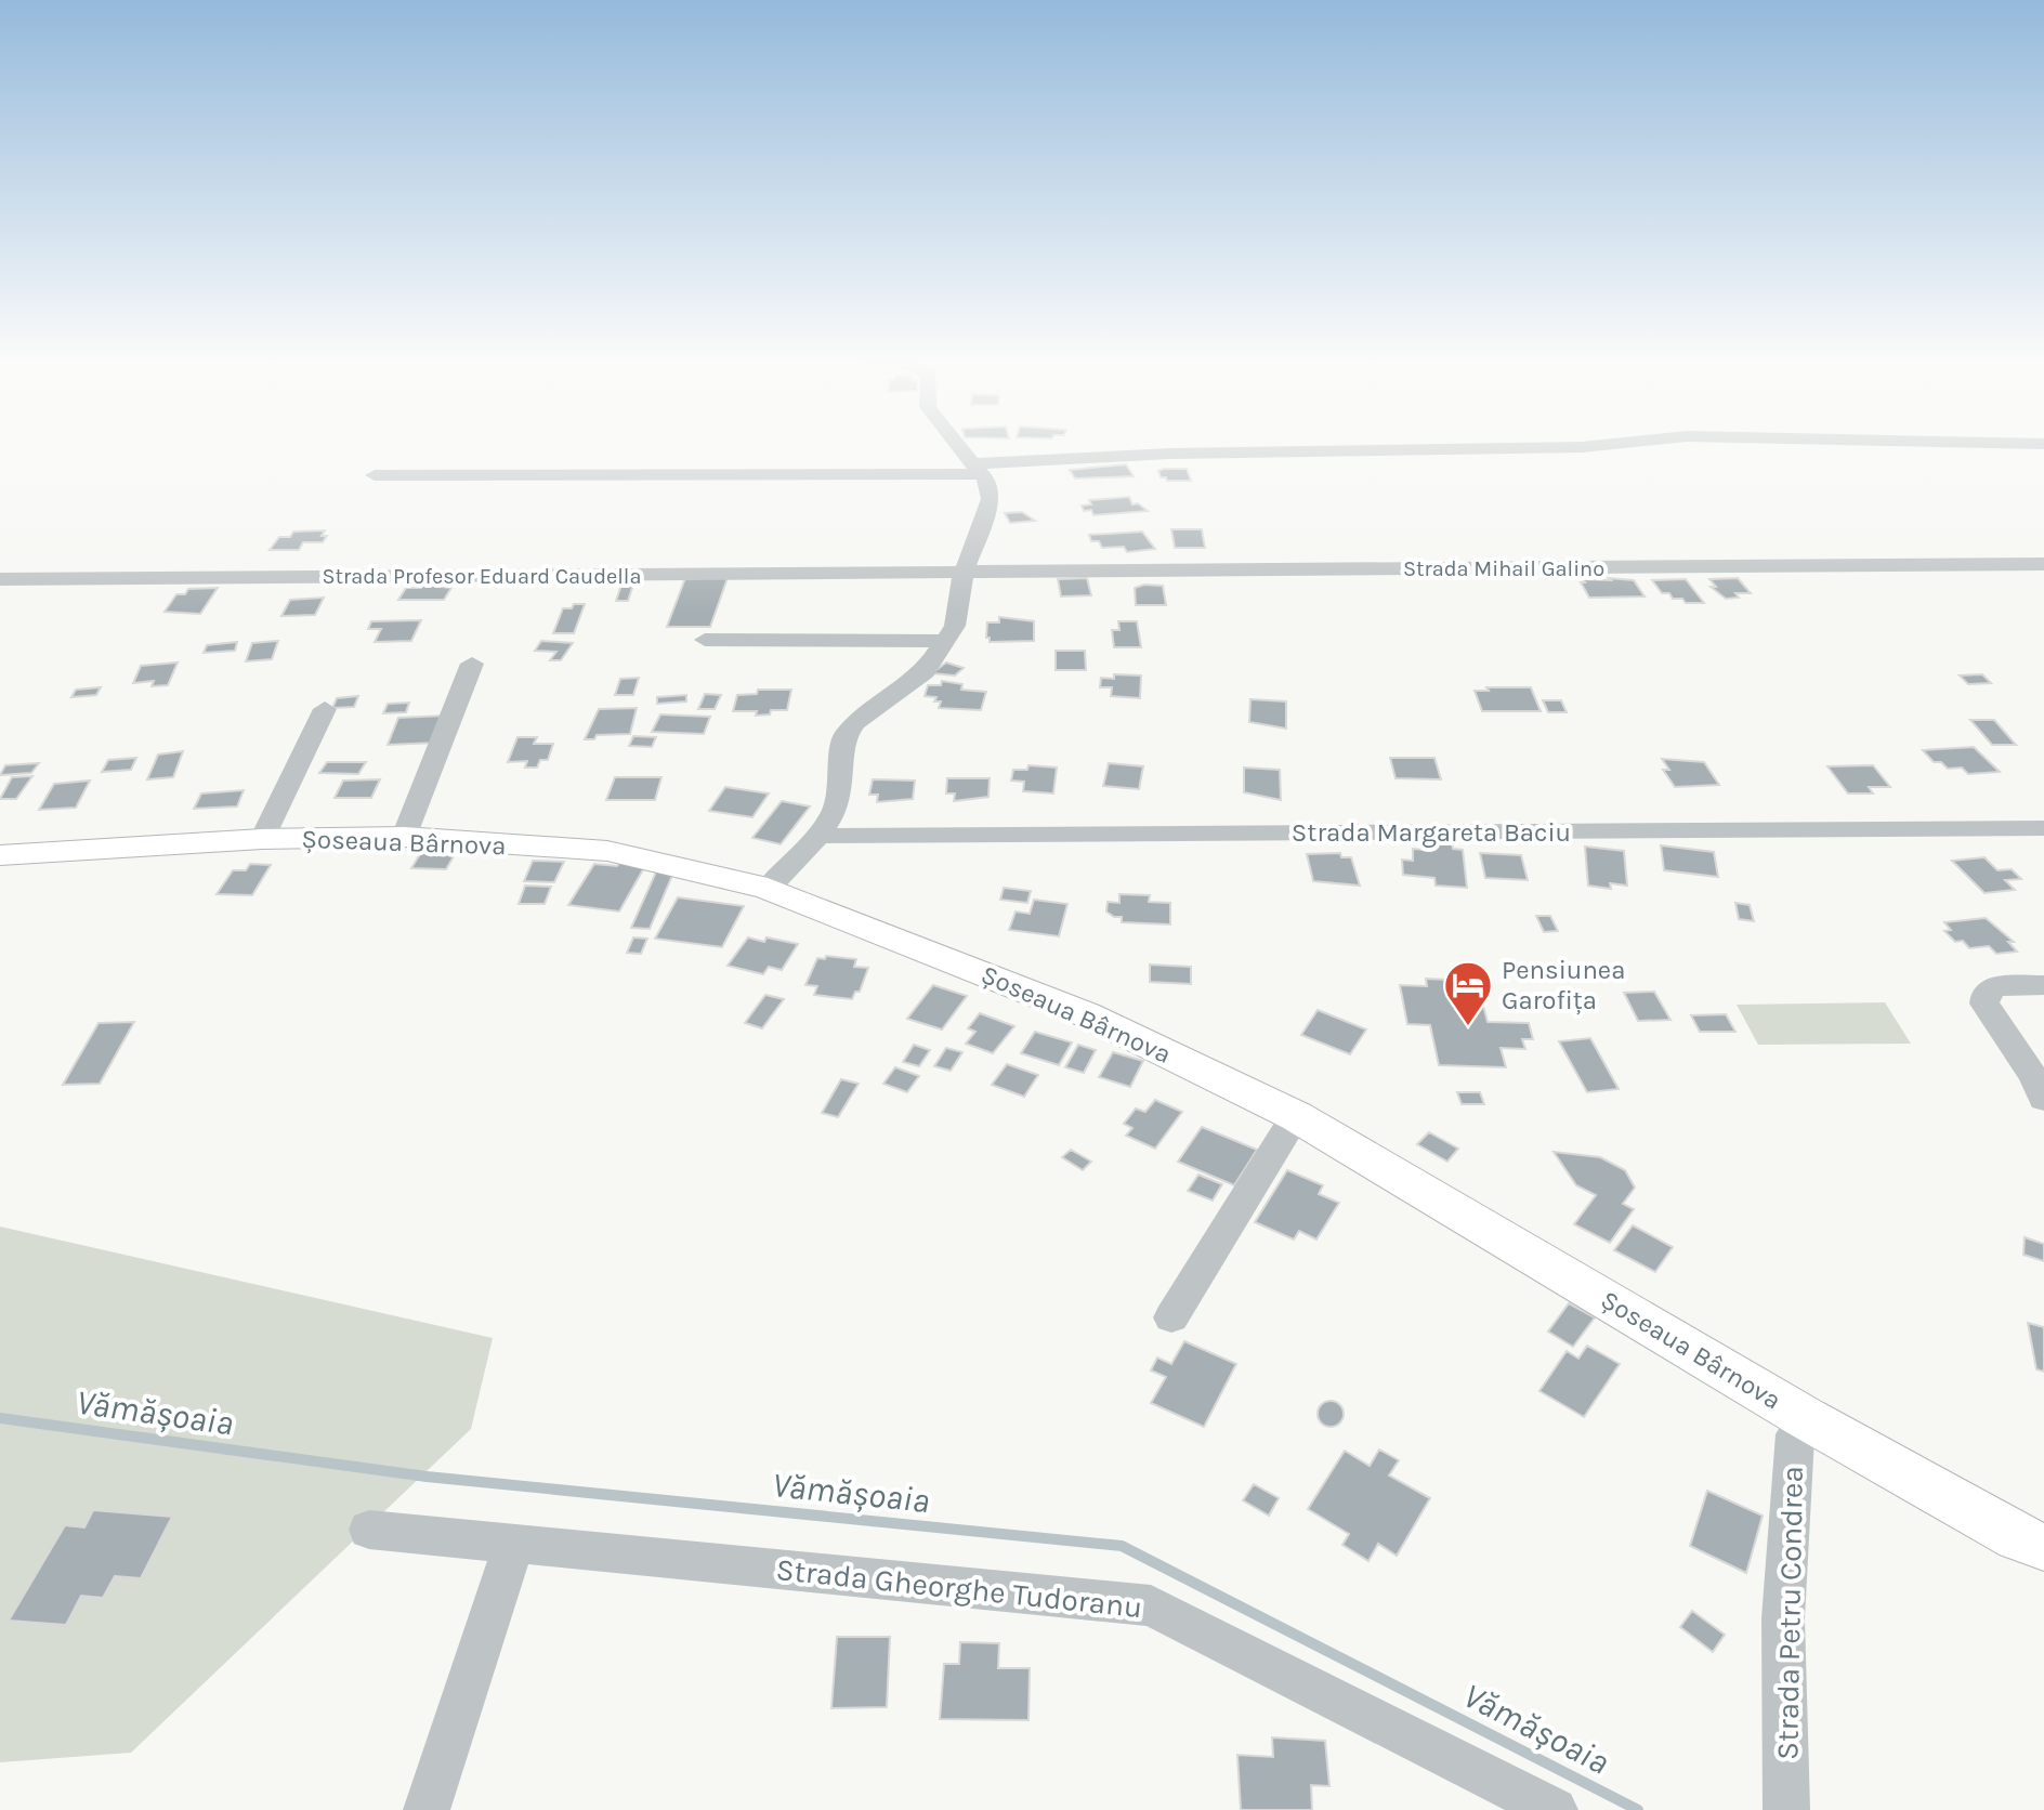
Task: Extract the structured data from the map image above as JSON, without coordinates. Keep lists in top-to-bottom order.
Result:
{
  "streets": {
    "main road": ["Șoseaua Bârnova"],
    "street": [
      "Strada Mihail Galino",
      "Strada Profesor Eduard Caudella",
      "Strada Margareta Baciu",
      "Strada Gheorghe Tudoranu",
      "Strada Petru Condrea"
    ]
  },
  "crossings": [
    ["Strada Mihail Galino", "Strada Profesor Eduard Caudella"],
    ["Șoseaua Bârnova", "Strada Petru Condrea"]
  ],
  "water": ["Vămășoaia"],
  "places": {
    "hotel": ["Pensiunea Garofița"]
  }
}
